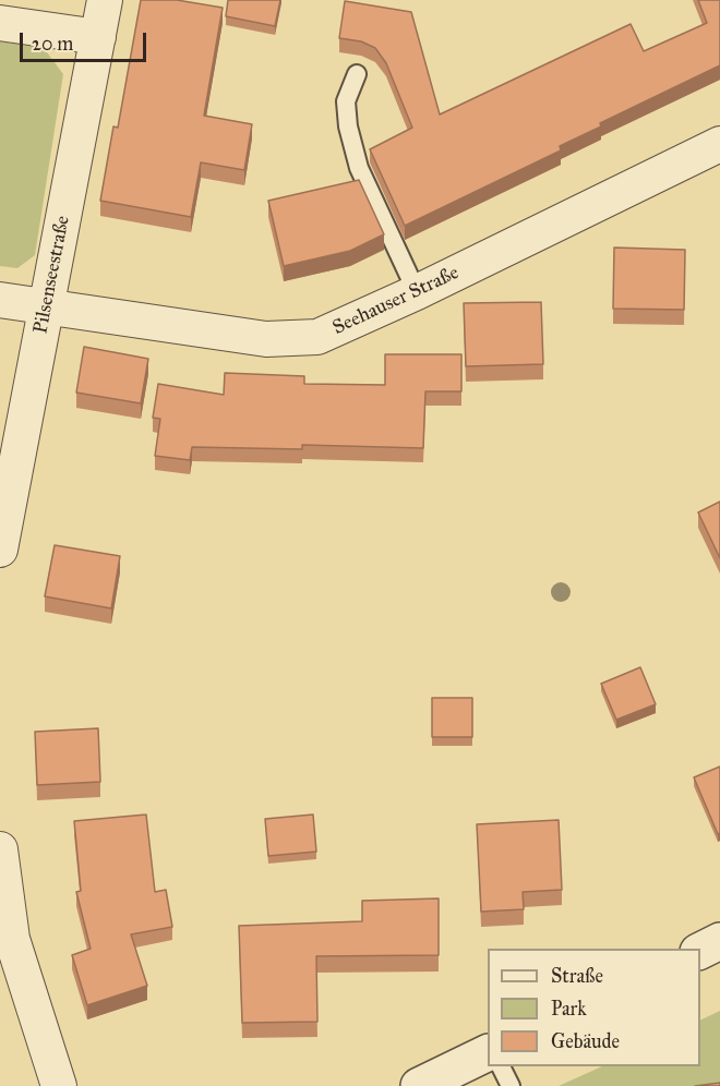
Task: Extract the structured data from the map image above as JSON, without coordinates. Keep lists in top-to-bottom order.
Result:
{
  "streets": {
    "street": ["Pilsenseestraße", "Seehauser Straße"]
  },
  "crossings": [
    ["Pilsenseestraße", "Seehauser Straße"]
  ],
  "legend": ["Straße", "Park", "Gebäude"],
  "scale_bar": "20 m"
}
